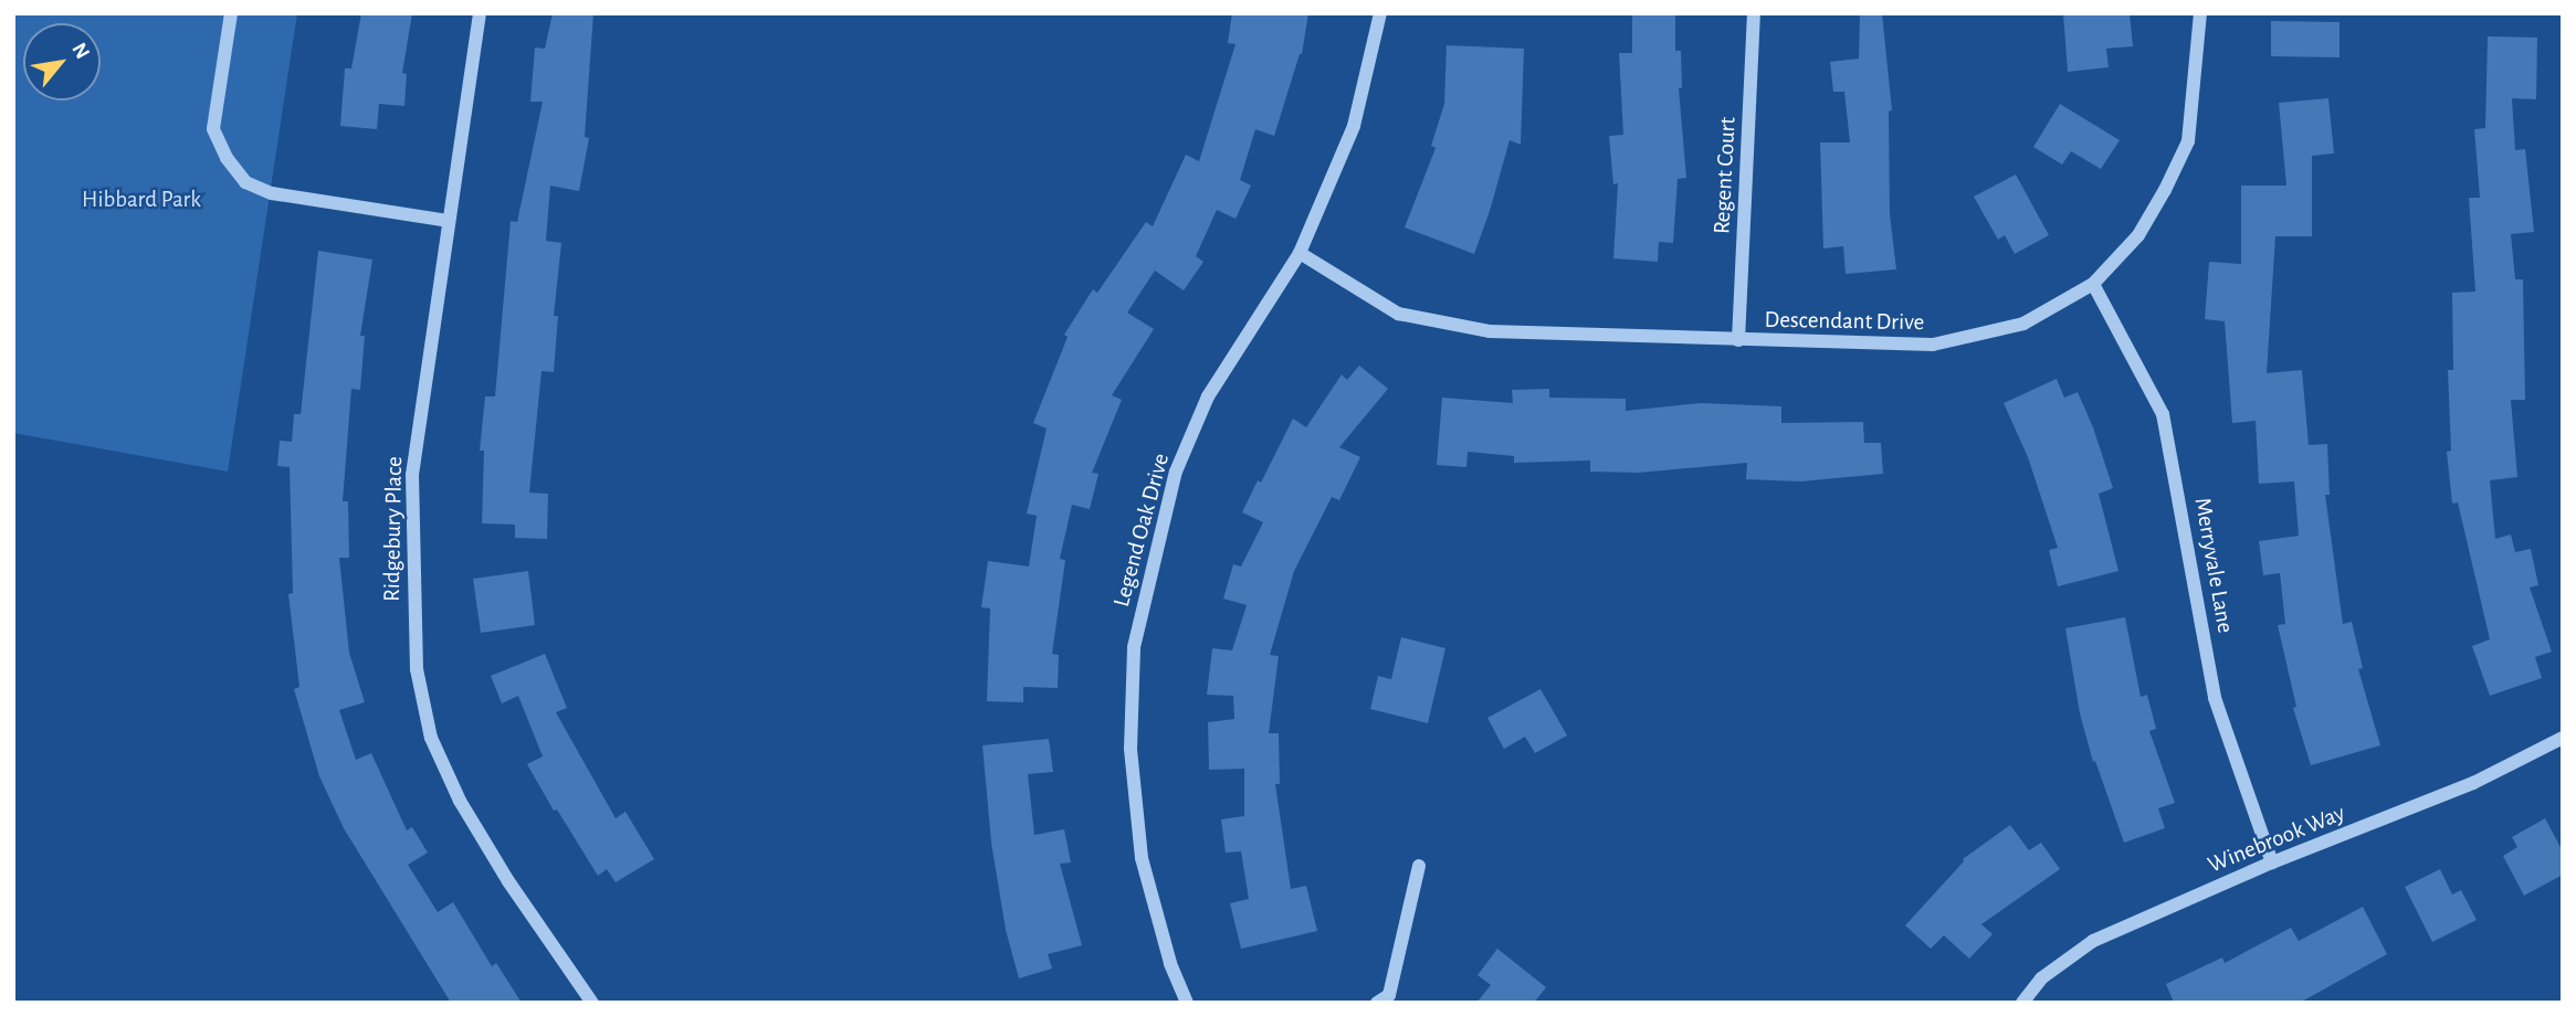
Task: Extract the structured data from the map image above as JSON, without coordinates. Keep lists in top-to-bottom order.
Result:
{
  "streets": {
    "street": [
      "Regent Court",
      "Descendant Drive",
      "Ridgebury Place",
      "Legend Oak Drive",
      "Merryvale Lane",
      "Winebrook Way"
    ]
  },
  "crossings": [
    ["Regent Court", "Descendant Drive"],
    ["Descendant Drive", "Legend Oak Drive"],
    ["Descendant Drive", "Merryvale Lane"],
    ["Merryvale Lane", "Winebrook Way"]
  ],
  "parks": ["Hibbard Park"],
  "north": "top right"
}
